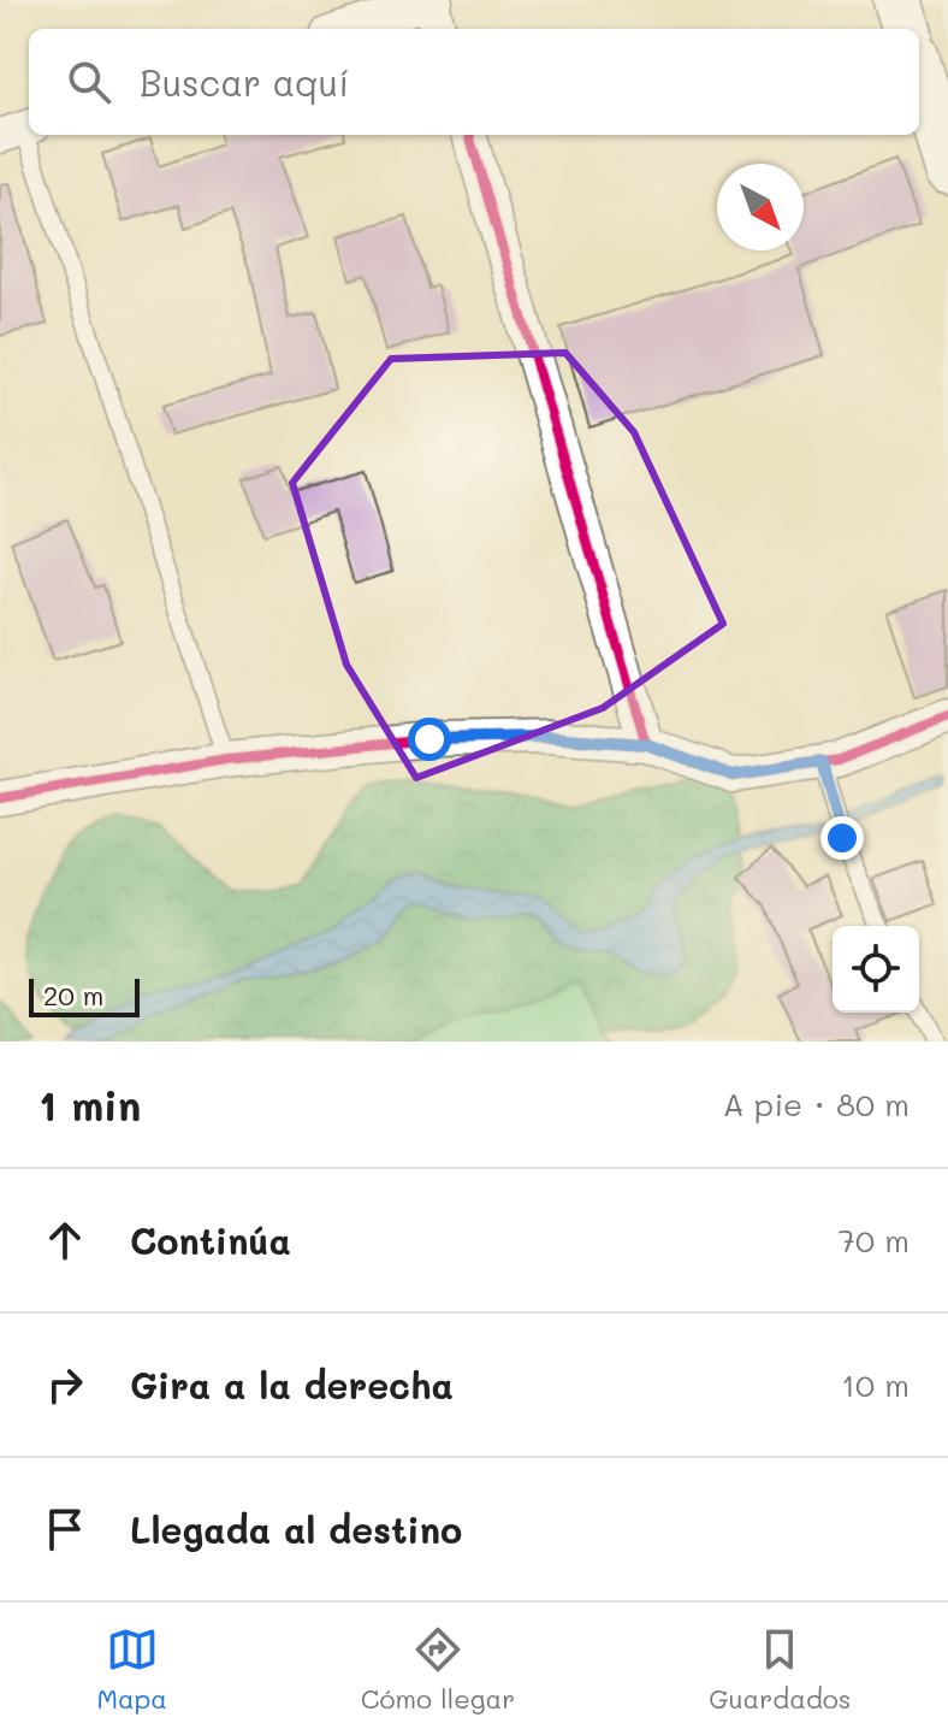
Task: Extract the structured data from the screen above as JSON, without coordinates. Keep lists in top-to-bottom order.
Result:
{
  "scale_bar": "20 m",
  "north": "bottom right",
  "page": {
    "search": "Buscar aquí",
    "scale": "20 m",
    "heading": ["1 min", "A pie · 80 m"],
    "list": [
      ["Continúa", "70 m"],
      ["Gira a la derecha", "10 m"],
      "Llegada al destino"
    ],
    "nav": ["Mapa", "Cómo llegar", "Guardados"]
  }
}
